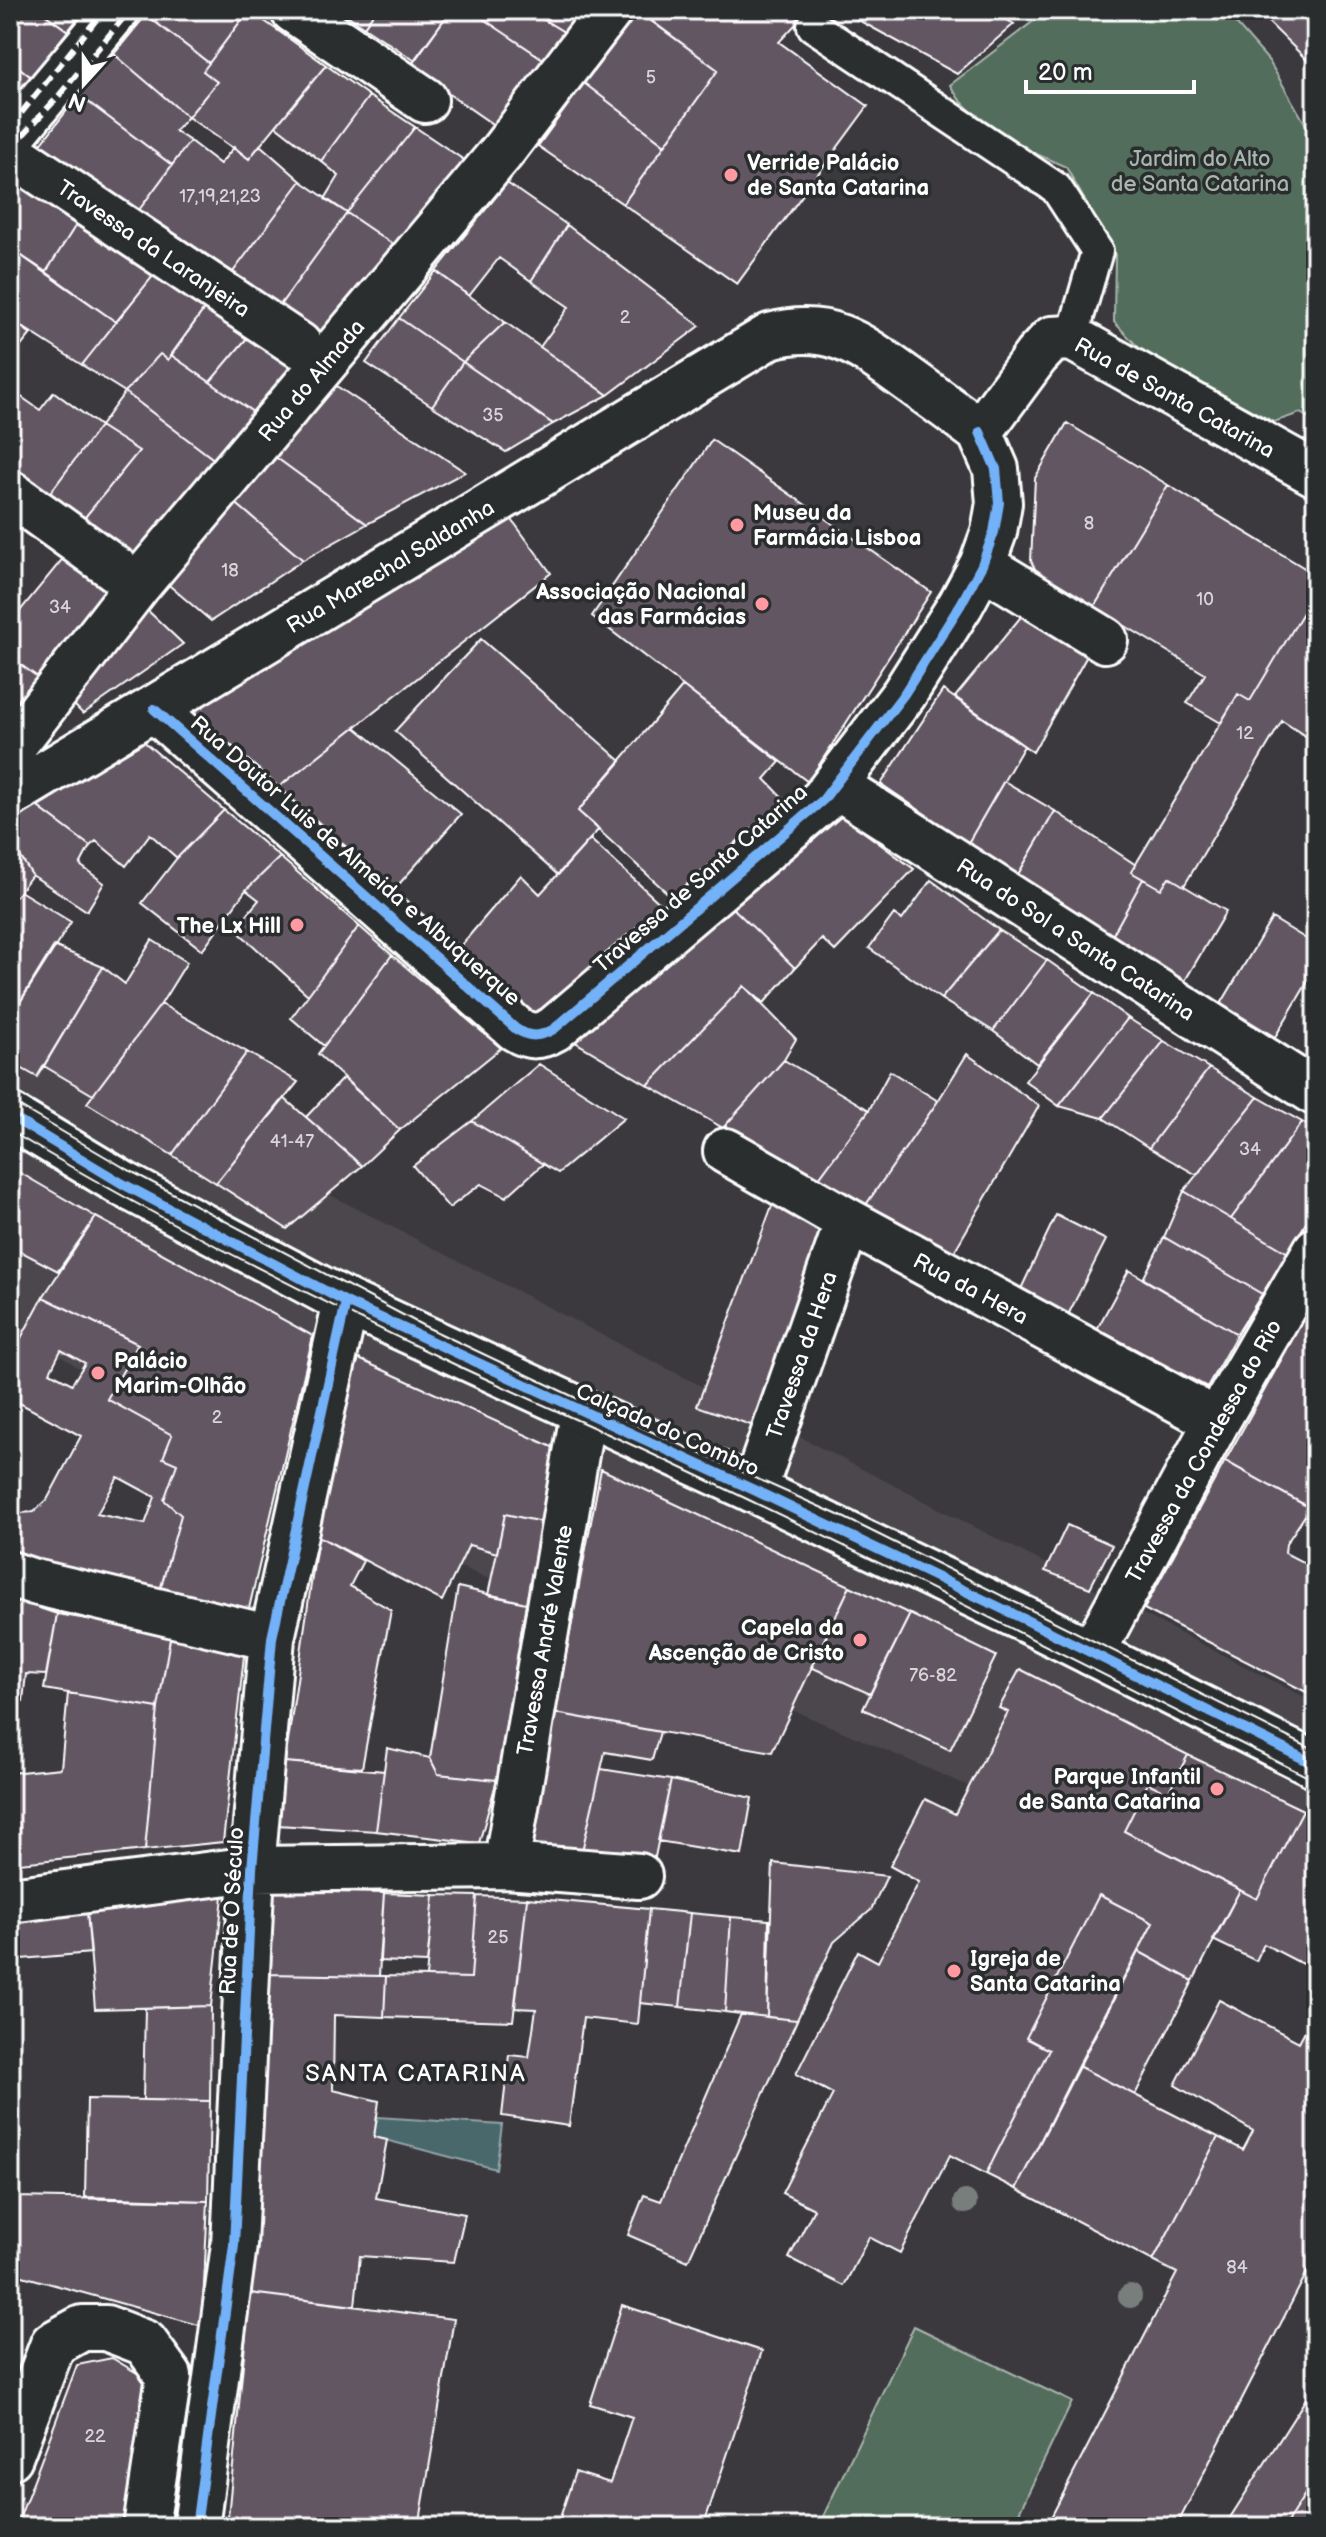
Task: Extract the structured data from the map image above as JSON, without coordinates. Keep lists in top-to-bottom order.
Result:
{
  "streets": {
    "street": [
      "Travessa da Laranjeira",
      "Rua do Almada",
      "Rua de Santa Catarina",
      "Rua Marechal Saldanha",
      "Rua Doutor Luis de Almeida e Albuquerque",
      "Travessa de Santa Catarina",
      "Rua do Sol a Santa Catarina",
      "Rua da Hera",
      "Travessa da Hera",
      "Calçada do Combro",
      "Travessa da Condessa do Rio",
      "Travessa André Valente",
      "Rua de O Século"
    ]
  },
  "crossings": [
    ["Rua de Santa Catarina", "Rua Marechal Saldanha"],
    ["Rua de Santa Catarina", "Travessa de Santa Catarina"],
    ["Rua Marechal Saldanha", "Rua Doutor Luis de Almeida e Albuquerque"],
    ["Rua Marechal Saldanha", "Travessa de Santa Catarina"],
    ["Rua Doutor Luis de Almeida e Albuquerque", "Travessa de Santa Catarina"],
    ["Travessa de Santa Catarina", "Rua do Sol a Santa Catarina"],
    ["Rua da Hera", "Travessa da Hera"],
    ["Rua da Hera", "Travessa da Condessa do Rio"],
    ["Travessa da Hera", "Calçada do Combro"],
    ["Calçada do Combro", "Travessa da Condessa do Rio"],
    ["Calçada do Combro", "Travessa André Valente"],
    ["Calçada do Combro", "Rua de O Século"]
  ],
  "districts": ["SANTA CATARINA"],
  "parks": ["Jardim do Alto de Santa Catarina"],
  "places": [
    "Verride Palácio de Santa Catarina",
    "Museu da Farmácia Lisboa",
    "Associação Nacional das Farmácias",
    "The Lx Hill",
    "Palácio Marim-Olhão",
    "Capela da Ascenção de Cristo",
    "Parque Infantil de Santa Catarina",
    "Igreja de Santa Catarina"
  ],
  "house_numbers": [
    "5",
    "17,19,21,23",
    "2",
    "35",
    "8",
    "18",
    "10",
    "34",
    "12",
    "41-47",
    "34",
    "2",
    "76-82",
    "25",
    "84",
    "22"
  ],
  "scale_bar": "20 m",
  "north": "bottom"
}
